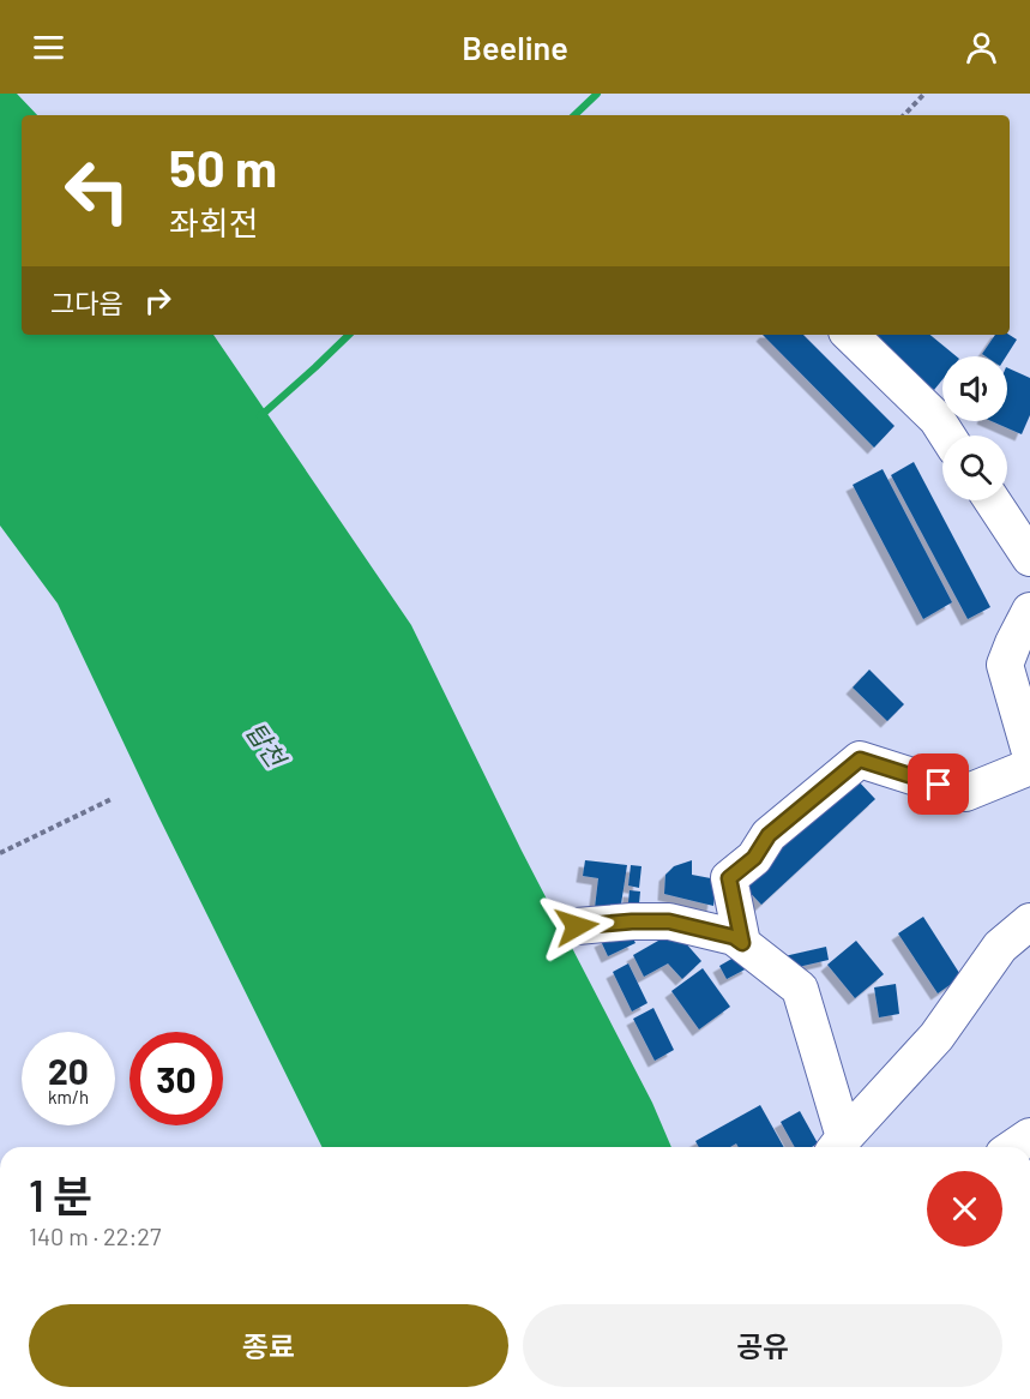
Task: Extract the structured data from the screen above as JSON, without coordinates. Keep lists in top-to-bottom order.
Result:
{
  "water": ["탑천"],
  "page": {
    "header": "Beeline",
    "turn": ["50 m", "좌회전"],
    "then": "그다음",
    "speed": "20 km/h",
    "limit": "30",
    "heading": ["1 분", "140 m · 22:27"],
    "buttons": ["종료", "공유"]
  }
}
